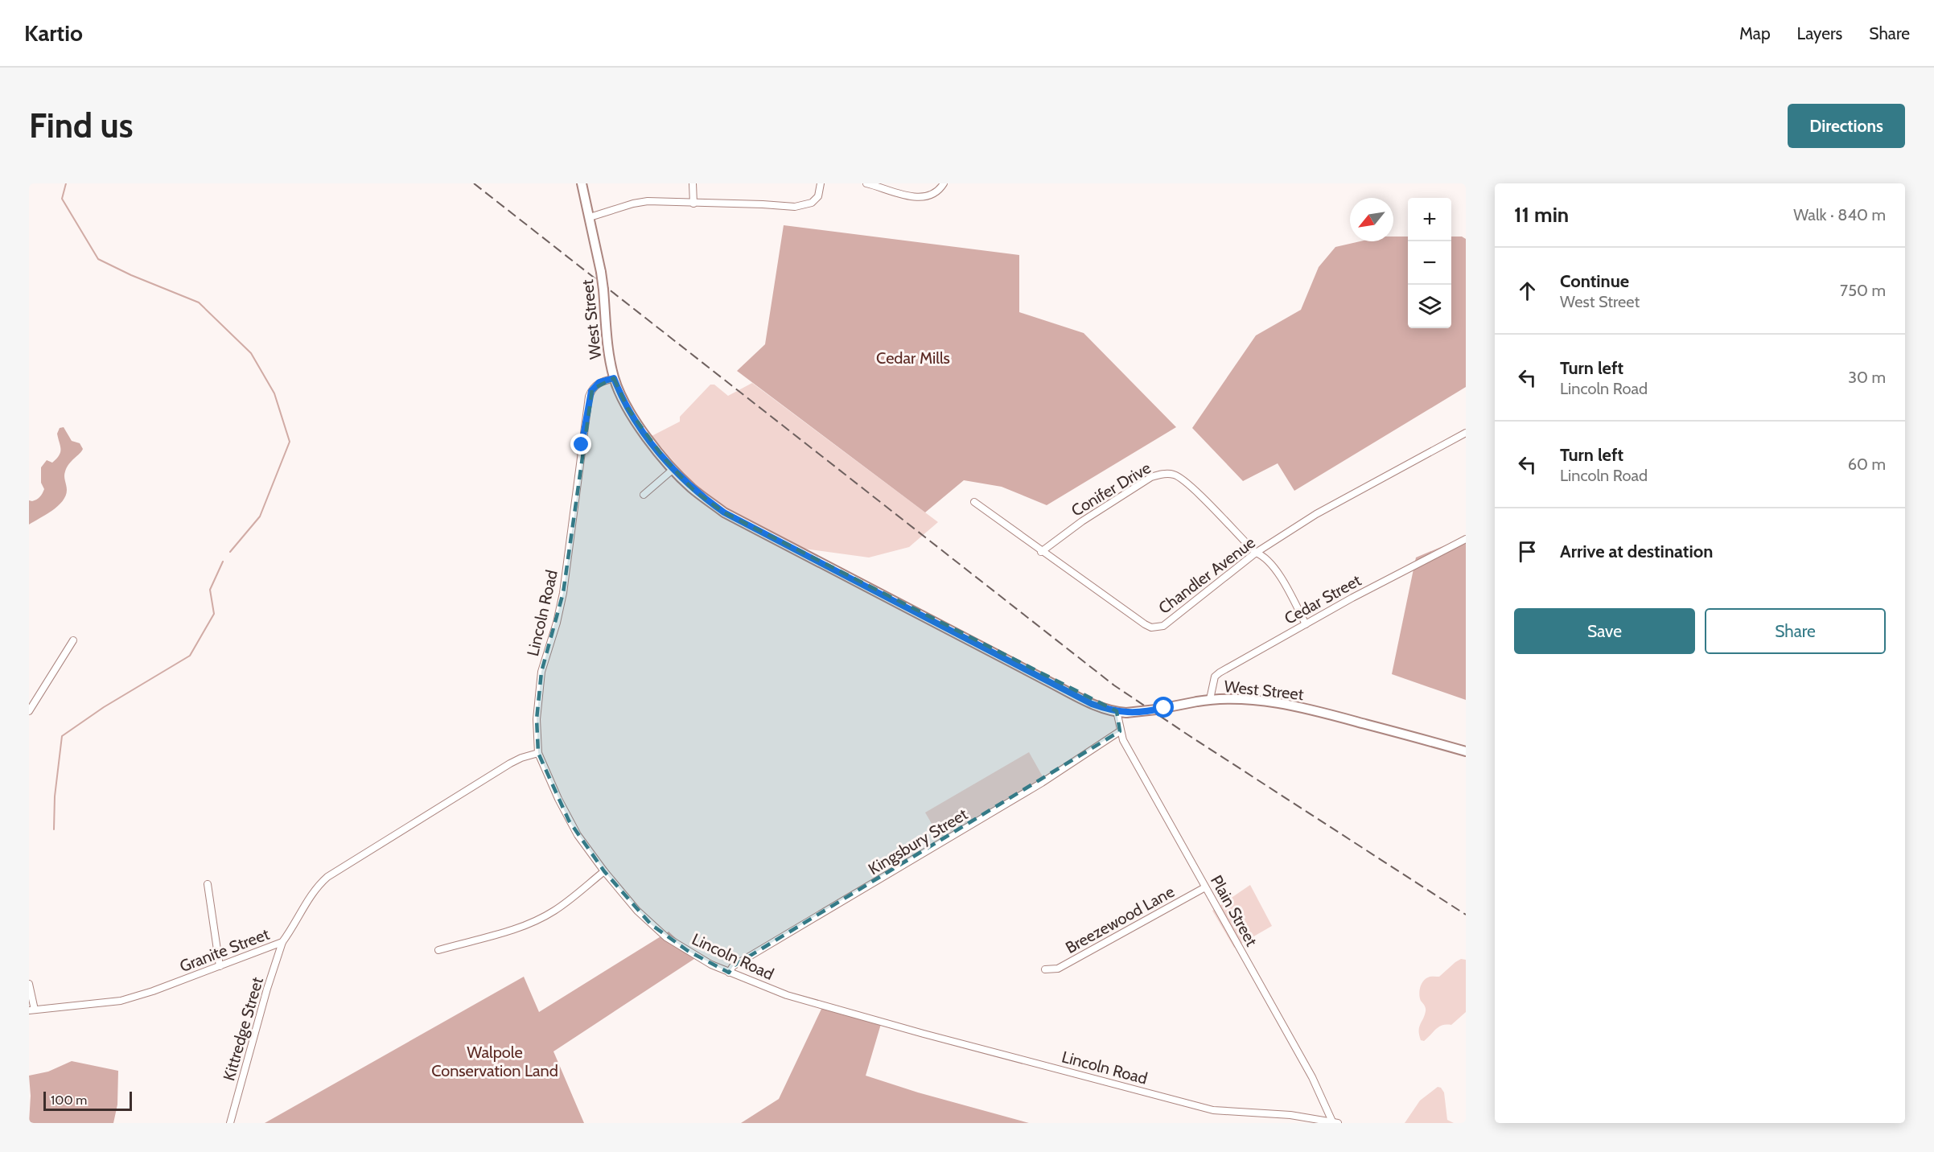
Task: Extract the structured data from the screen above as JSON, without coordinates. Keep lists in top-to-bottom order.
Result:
{
  "streets": {
    "main road": ["West Street"],
    "street": [
      "Conifer Drive",
      "Chandler Avenue",
      "Cedar Street",
      "Lincoln Road",
      "Kingsbury Street",
      "Plain Street",
      "Breezewood Lane",
      "Granite Street",
      "Kittredge Street"
    ]
  },
  "crossings": [
    ["West Street", "Cedar Street"],
    ["West Street", "Lincoln Road"],
    ["West Street", "Plain Street"],
    ["Conifer Drive", "Chandler Avenue"],
    ["Conifer Drive", "Cedar Street"],
    ["Lincoln Road", "Kingsbury Street"],
    ["Lincoln Road", "Plain Street"],
    ["Lincoln Road", "Granite Street"],
    ["Kingsbury Street", "Plain Street"],
    ["Plain Street", "Breezewood Lane"],
    ["Granite Street", "Kittredge Street"]
  ],
  "parks": ["Cedar Mills", "Walpole Conservation Land"],
  "scale_bar": "100 m",
  "north": "bottom left",
  "page": {
    "header": "Kartio",
    "nav": ["Map", "Layers", "Share"],
    "buttons": [
      "Directions",
      ["Save", "Share"]
    ],
    "title": "Find us",
    "heading": ["11 min", "Walk · 840 m"],
    "map_buttons": ["+", "−"],
    "list": [
      ["Continue", "West Street", "750 m"],
      ["Turn left", "Lincoln Road", "30 m"],
      ["Turn left", "Lincoln Road", "60 m"],
      "Arrive at destination"
    ],
    "scale": "100 m"
  }
}
